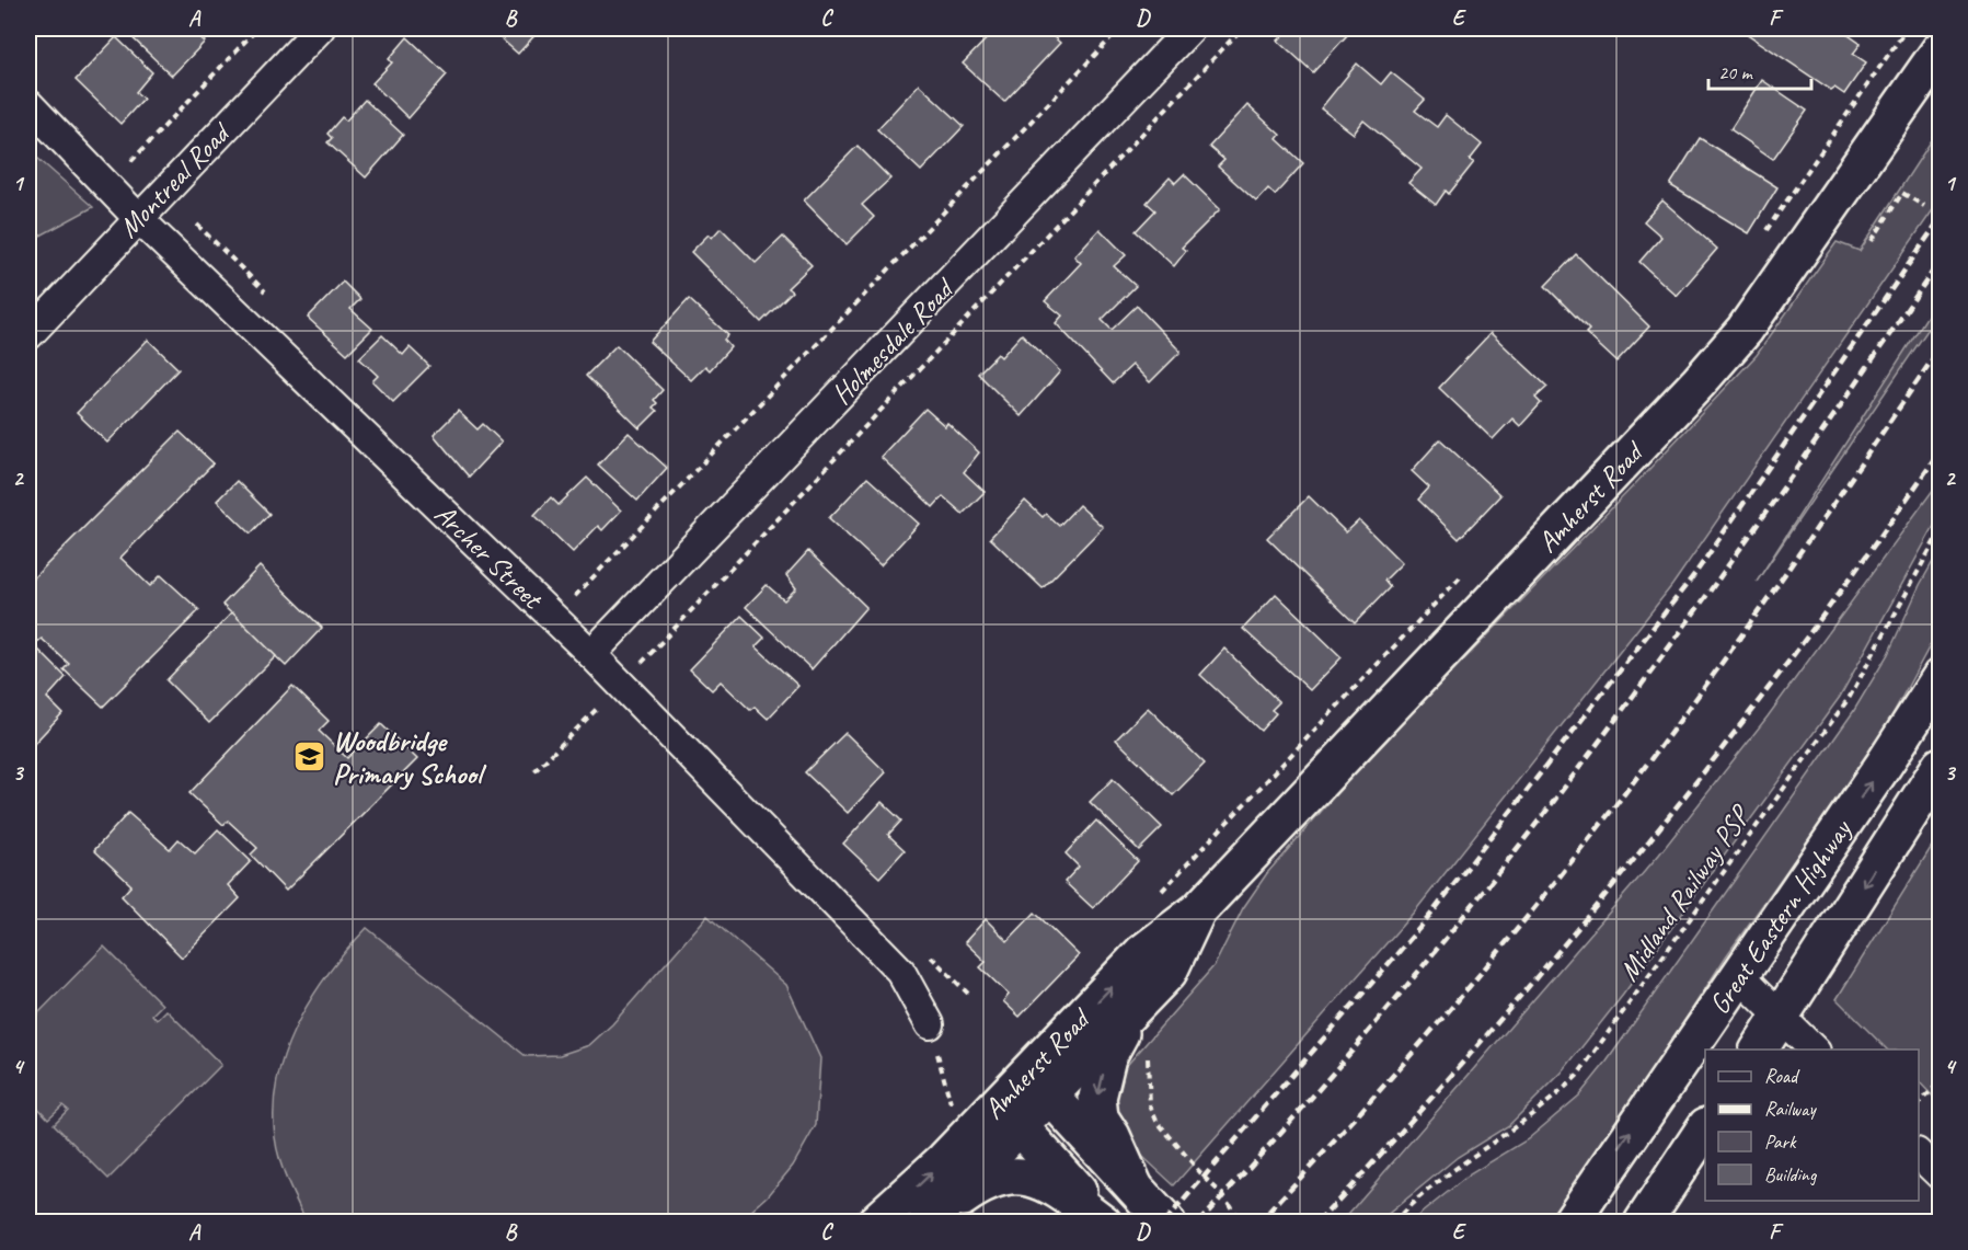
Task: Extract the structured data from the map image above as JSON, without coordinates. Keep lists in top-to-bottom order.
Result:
{
  "streets": {
    "main road": ["Amherst Road", "Great Eastern Highway"],
    "street": ["Montreal Road", "Holmesdale Road", "Archer Street"],
    "path": ["Midland Railway PSP"]
  },
  "crossings": [
    ["Montreal Road", "Archer Street"],
    ["Holmesdale Road", "Archer Street"]
  ],
  "places": {
    "school or university": ["Woodbridge Primary School"]
  },
  "legend": [
    "Road",
    "Railway",
    "Park",
    "Building"
  ],
  "scale_bar": "20 m",
  "grid": {
    "columns": [
      "A",
      "B",
      "C",
      "D",
      "E",
      "F"
    ],
    "rows": [
      "1",
      "2",
      "3",
      "4"
    ]
  }
}
